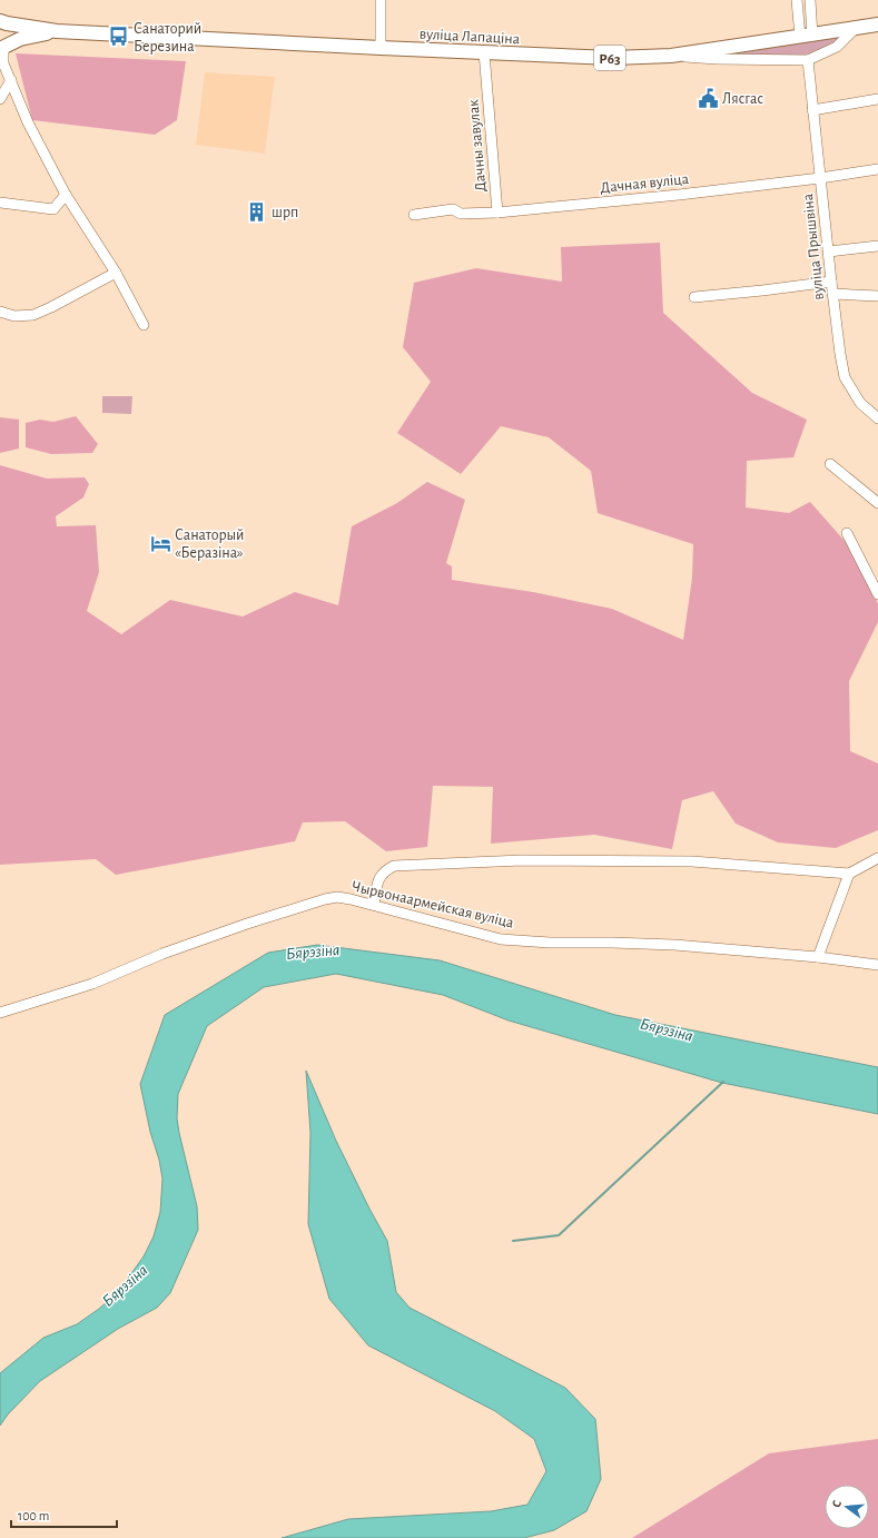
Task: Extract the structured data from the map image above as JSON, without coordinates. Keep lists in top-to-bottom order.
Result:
{
  "streets": {
    "main road": ["вуліца Лапаціна", "Р63"],
    "street": [
      "Дачны завулак",
      "Дачная вуліца",
      "вуліца Прышвіна",
      "Чырвонаармейская вуліца"
    ]
  },
  "crossings": [
    ["вуліца Лапаціна", "Дачны завулак"],
    ["Дачны завулак", "Дачная вуліца"],
    ["Дачная вуліца", "вуліца Прышвіна"]
  ],
  "water": ["Бярэзіна"],
  "places": {
    "bus stop": ["Санаторий Березина"],
    "public building": ["Лясгас"],
    "building": ["шрп"],
    "hotel": ["Санаторый «Беразіна»"]
  },
  "scale_bar": "100 m",
  "north": "left"
}
